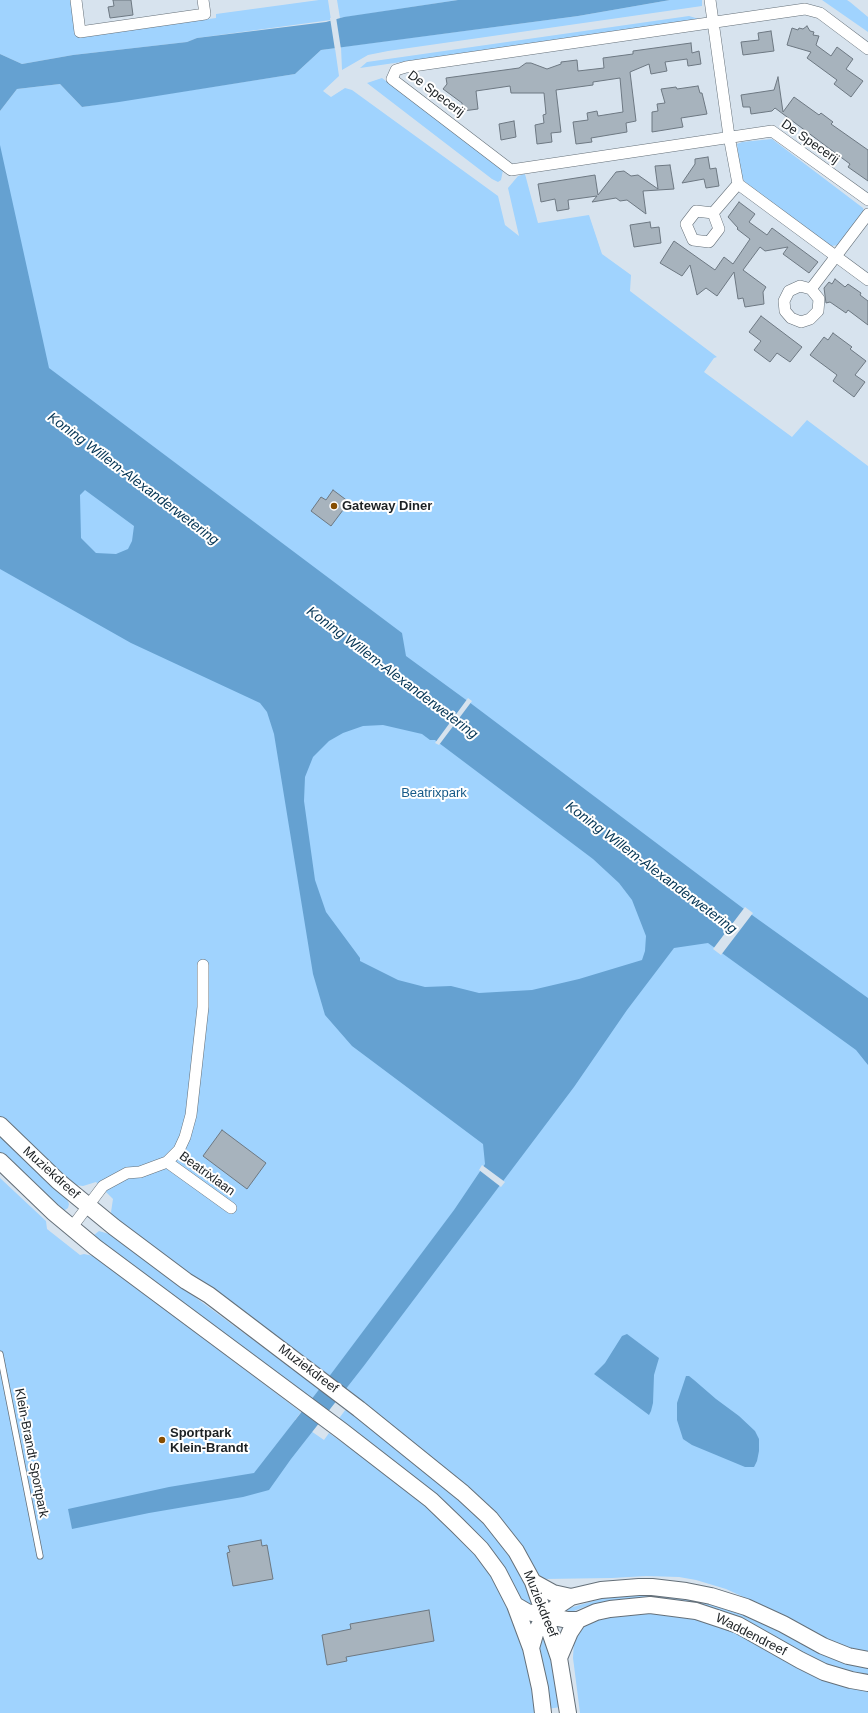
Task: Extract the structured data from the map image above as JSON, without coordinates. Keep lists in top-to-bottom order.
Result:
{
  "streets": {
    "main road": ["Muziekdreef", "Waddendreef"],
    "street": ["De Specerij", "Beatrixlaan"],
    "lane": ["Klein-Brandt Sportpark"]
  },
  "crossings": [
    ["Muziekdreef", "Beatrixlaan"],
    ["Muziekdreef", "Waddendreef"]
  ],
  "water": ["Koning Willem-Alexanderwetering"],
  "parks": ["Beatrixpark"],
  "places": ["Gateway Diner", "Sportpark Klein-Brandt"]
}
